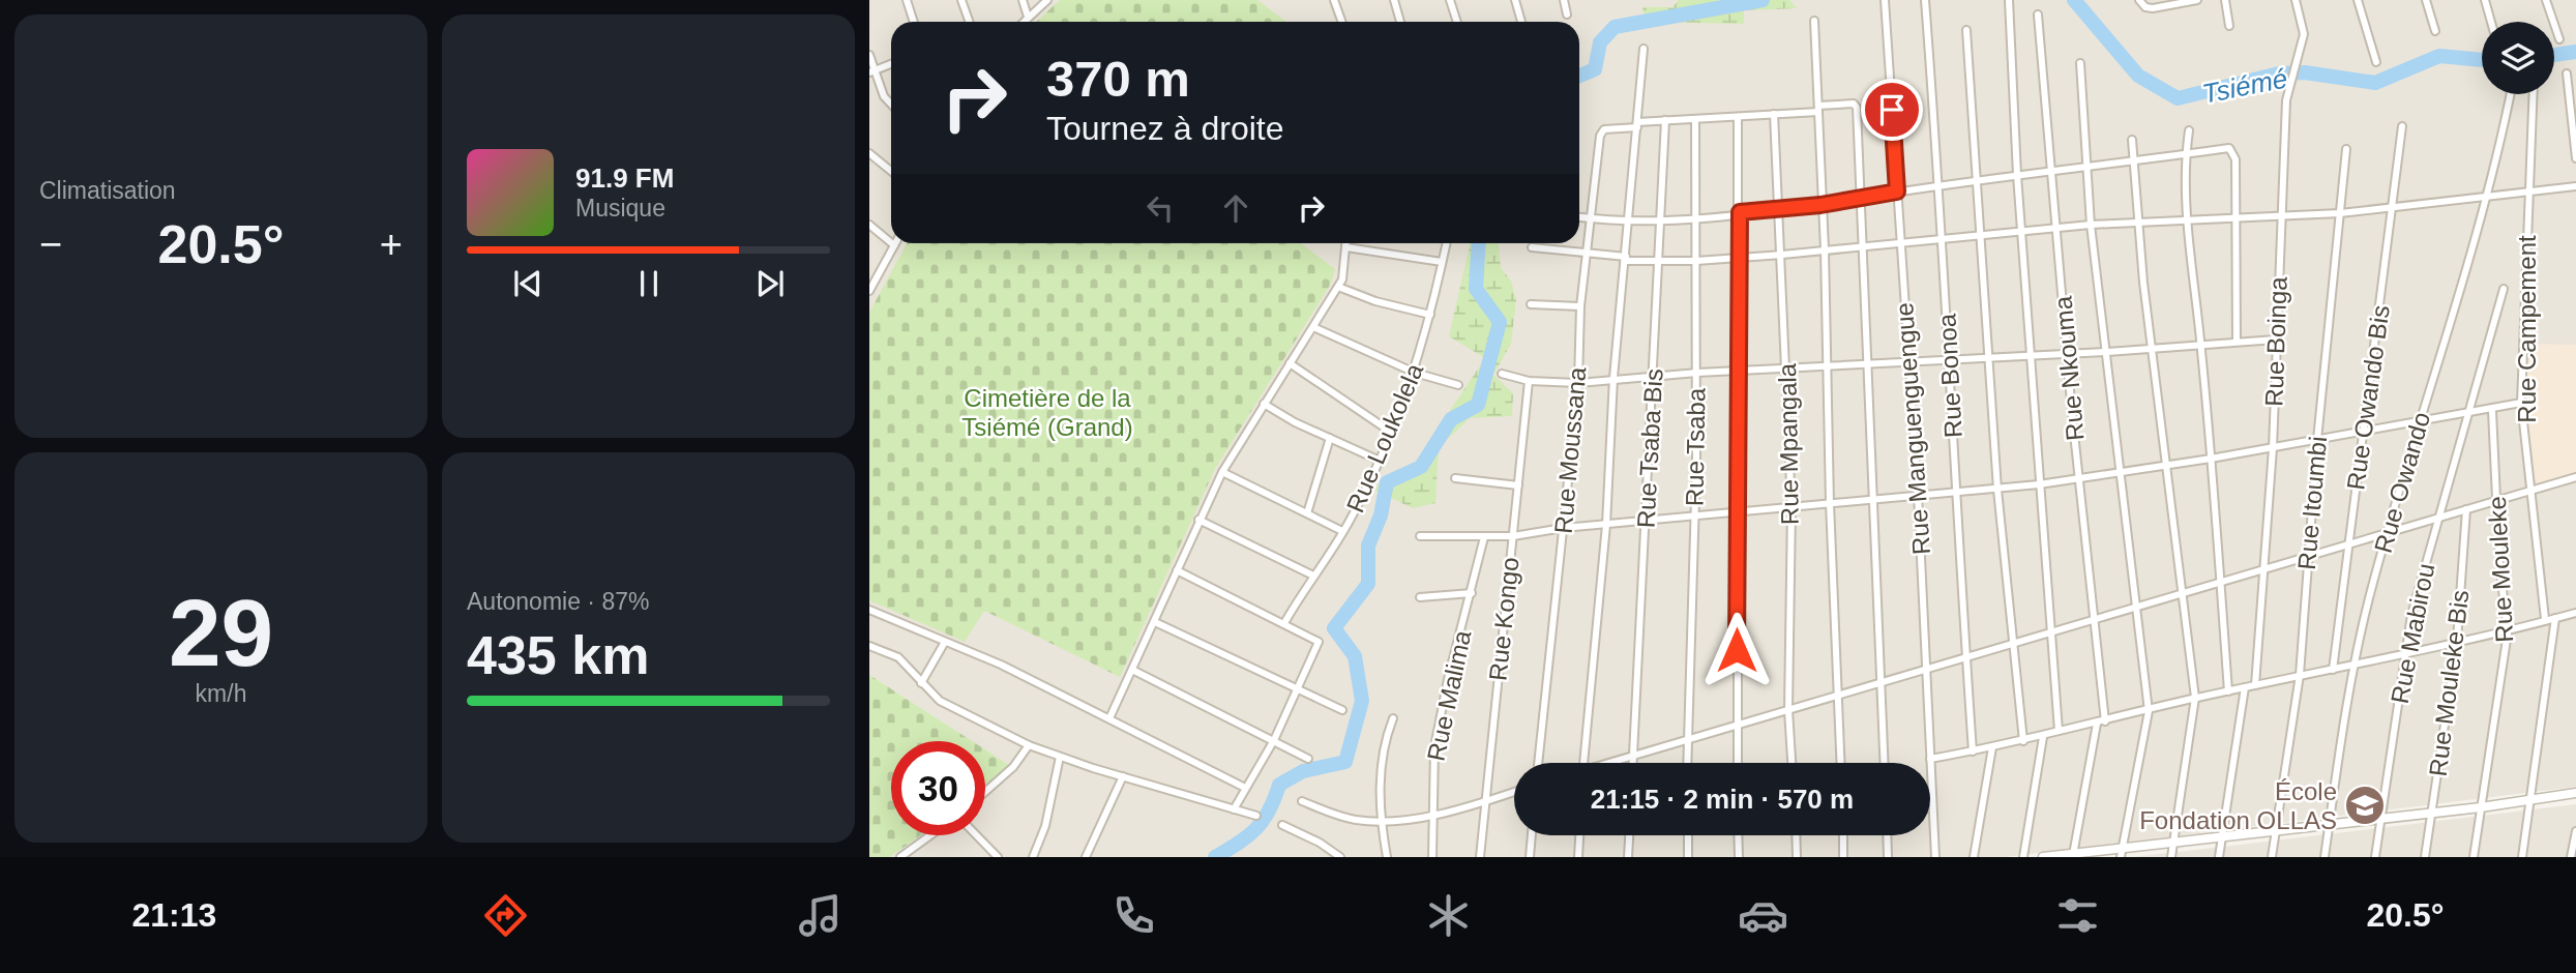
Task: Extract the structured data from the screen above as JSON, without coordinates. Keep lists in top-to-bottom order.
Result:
{
  "streets": {
    "street": [
      "Rue Campement",
      "Rue Boinga",
      "Rue Nkouma",
      "Rue Bonoa",
      "Rue Owando Bis",
      "Rue Manguenguengue",
      "Rue Loukolela",
      "Rue Mpangala",
      "Rue Tsaba",
      "Rue Tsaba Bis",
      "Rue Moussana",
      "Rue Owando",
      "Rue Itoumbi",
      "Rue Mouleke",
      "Rue Kongo",
      "Rue Mabirou",
      "Rue Mouleke Bis",
      "Rue Malima"
    ]
  },
  "water": ["Tsiémé"],
  "parks": ["Cimetière de la Tsiémé (Grand)"],
  "places": {
    "school or university": ["École Fondation OLLAS"]
  },
  "page": {
    "tile": [
      "Climatisation",
      ["29", "km/h"],
      ["Autonomie · 87%", "435 km"]
    ],
    "turn": ["370 m", "Tournez à droite"],
    "song": ["91.9 FM", "Musique"],
    "heat": ["−", "20.5°", "+"],
    "limit": "30",
    "trip": "21:15 · 2 min · 570 m",
    "tabs": ["21:13", "20.5°"]
  }
}
